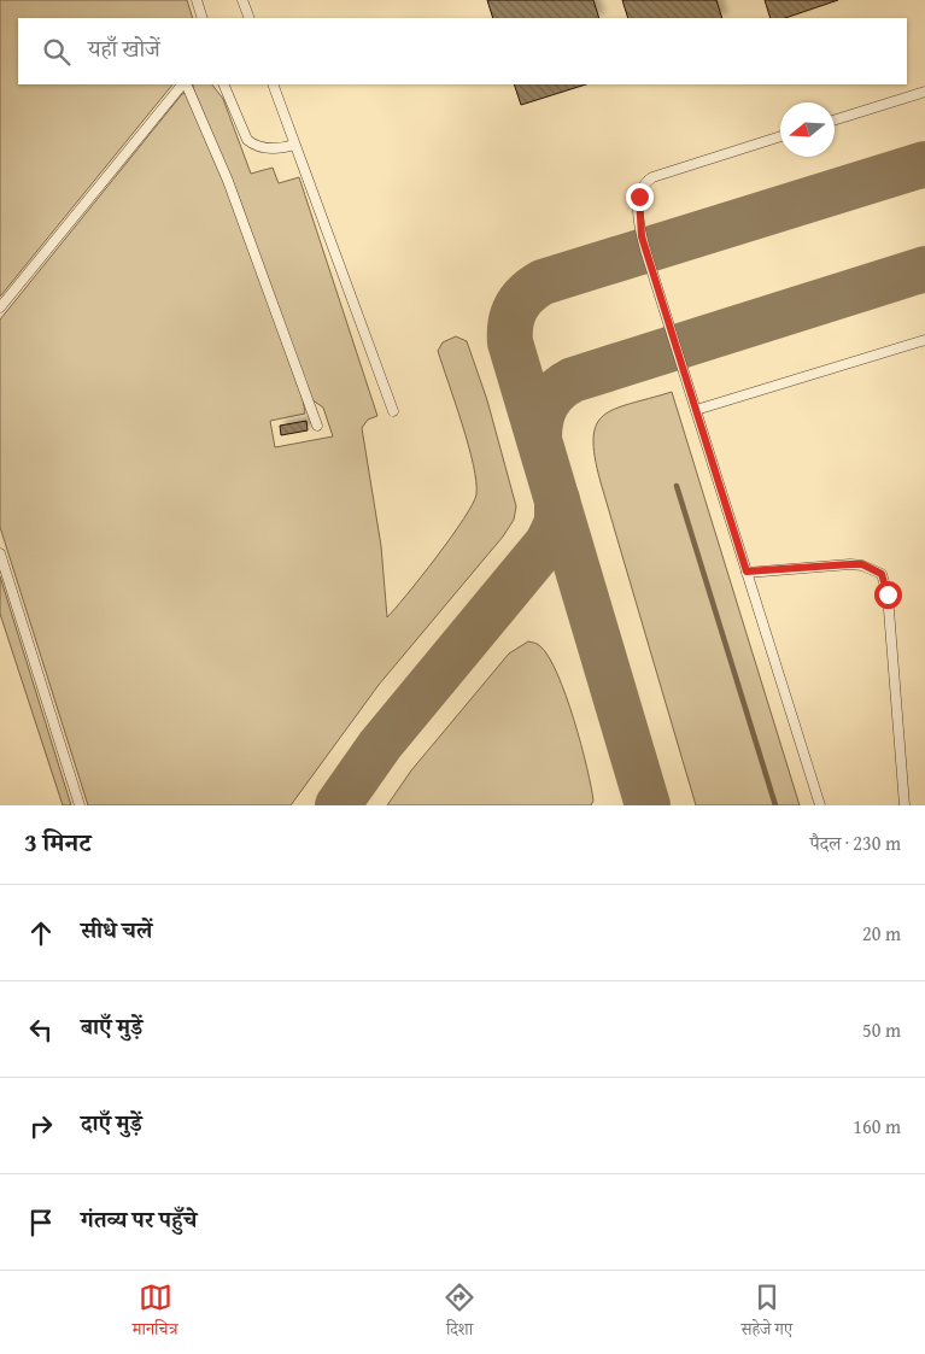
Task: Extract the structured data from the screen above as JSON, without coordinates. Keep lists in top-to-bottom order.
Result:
{
  "north": "left",
  "page": {
    "search": "यहाँ खोजें",
    "heading": ["3 मिनट", "पैदल · 230 m"],
    "list": [
      ["सीधे चलें", "20 m"],
      ["बाएँ मुड़ें", "50 m"],
      ["दाएँ मुड़ें", "160 m"],
      "गंतव्य पर पहुँचे"
    ],
    "nav": ["मानचित्र", "दिशा", "सहेजे गए"]
  }
}
